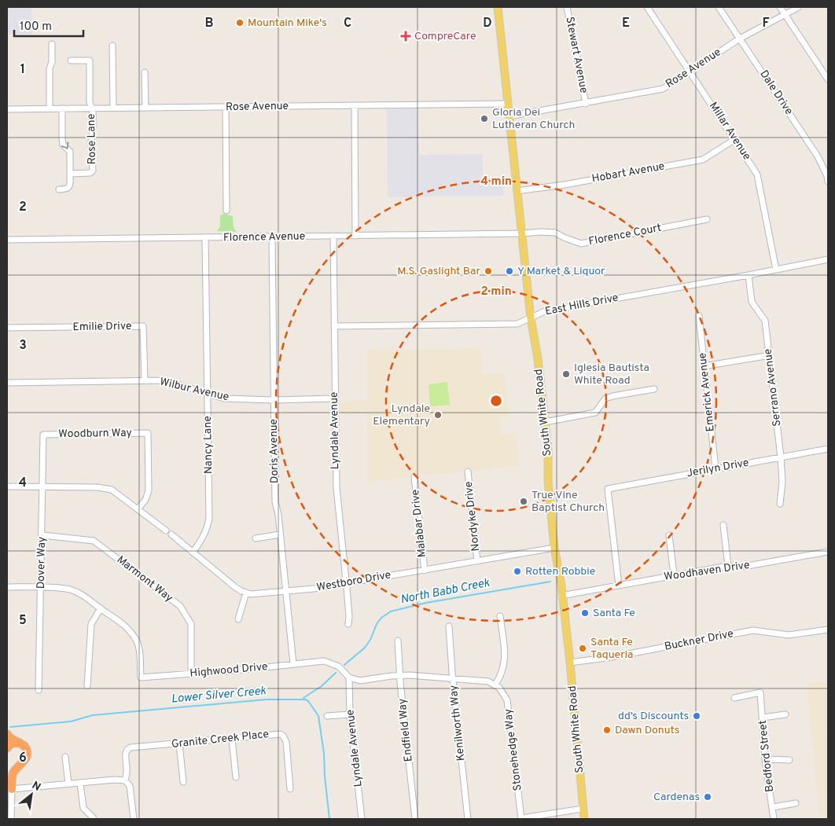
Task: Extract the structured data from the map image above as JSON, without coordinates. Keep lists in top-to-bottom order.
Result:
{
  "streets": {
    "main road": ["South White Road"],
    "street": [
      "Stewart Avenue",
      "Rose Avenue",
      "Dale Drive",
      "Millar Avenue",
      "Rose Lane",
      "Hobart Avenue",
      "Florence Court",
      "Florence Avenue",
      "East Hills Drive",
      "Emilie Drive",
      "Serrano Avenue",
      "Wilbur Avenue",
      "Emerick Avenue",
      "Lyndale Avenue",
      "Woodburn Way",
      "Nancy Lane",
      "Doris Avenue",
      "Jerilyn Drive",
      "Nordyke Drive",
      "Malabar Drive",
      "Dover Way",
      "Woodhaven Drive",
      "Marmont Way",
      "Westboro Drive",
      "Buckner Drive",
      "Highwood Drive",
      "Kenilworth Way",
      "Endfield Way",
      "Granite Creek Place",
      "Stonehedge Way",
      "Bedford Street"
    ]
  },
  "crossings": [
    ["Stewart Avenue", "Rose Avenue"],
    ["Rose Avenue", "Dale Drive"],
    ["Rose Avenue", "Millar Avenue"],
    ["Rose Avenue", "Rose Lane"],
    ["Rose Avenue", "South White Road"],
    ["Millar Avenue", "Hobart Avenue"],
    ["Millar Avenue", "East Hills Drive"],
    ["Hobart Avenue", "South White Road"],
    ["Florence Court", "Florence Avenue"],
    ["Florence Court", "South White Road"],
    ["Florence Avenue", "South White Road"],
    ["Florence Avenue", "Lyndale Avenue"],
    ["Florence Avenue", "Nancy Lane"],
    ["Florence Avenue", "Doris Avenue"],
    ["East Hills Drive", "Serrano Avenue"],
    ["East Hills Drive", "South White Road"],
    ["East Hills Drive", "Lyndale Avenue"],
    ["Emilie Drive", "Wilbur Avenue"],
    ["Serrano Avenue", "Jerilyn Drive"],
    ["Wilbur Avenue", "Lyndale Avenue"],
    ["Wilbur Avenue", "Nancy Lane"],
    ["Wilbur Avenue", "Doris Avenue"],
    ["Emerick Avenue", "Jerilyn Drive"],
    ["South White Road", "Woodhaven Drive"],
    ["South White Road", "Westboro Drive"],
    ["South White Road", "Buckner Drive"],
    ["Lyndale Avenue", "Westboro Drive"],
    ["Lyndale Avenue", "Highwood Drive"],
    ["Woodburn Way", "Dover Way"],
    ["Nancy Lane", "Westboro Drive"],
    ["Doris Avenue", "Westboro Drive"],
    ["Doris Avenue", "Highwood Drive"],
    ["Jerilyn Drive", "Woodhaven Drive"],
    ["Nordyke Drive", "Westboro Drive"],
    ["Malabar Drive", "Westboro Drive"],
    ["Dover Way", "Marmont Way"],
    ["Dover Way", "Highwood Drive"],
    ["Marmont Way", "Highwood Drive"]
  ],
  "one_way": ["Rose Lane"],
  "water": ["North Babb Creek", "Lower Silver Creek"],
  "places": {
    "other": [
      "Mountain Mike's",
      "Gloria Dei Lutheran Church",
      "M.S. Gaslight Bar",
      "Y Market & Liquor",
      "Iglesia Bautista White Road",
      "Lyndale Elementary",
      "True Vine Baptist Church",
      "Rotten Robbie",
      "Santa Fe",
      "Santa Fe Taqueria",
      "dd’s Discounts",
      "Dawn Donuts",
      "Cardenas"
    ],
    "health": ["CompreCare"]
  },
  "scale_bar": "100 m",
  "north": "top right",
  "grid": {
    "columns": [
      "B",
      "C",
      "D",
      "E",
      "F"
    ],
    "rows": [
      "1",
      "2",
      "3",
      "4",
      "5",
      "6"
    ]
  },
  "rings": ["4 min", "2 min"]
}
